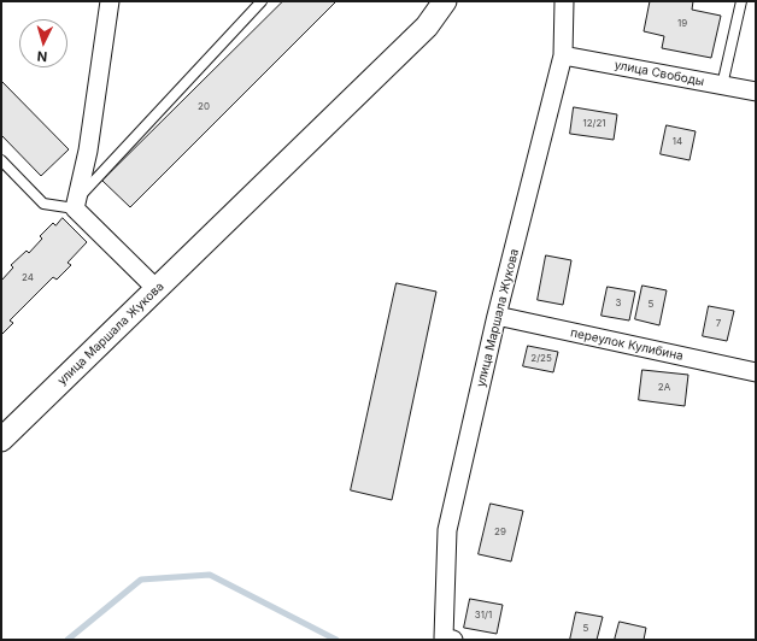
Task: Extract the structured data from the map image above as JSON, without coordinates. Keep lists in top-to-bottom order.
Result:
{
  "streets": {
    "street": ["улица Свободы", "улица Маршала Жукова", "переулок Кулибина"]
  },
  "crossings": [
    ["улица Свободы", "улица Маршала Жукова"],
    ["улица Маршала Жукова", "переулок Кулибина"]
  ],
  "house_numbers": [
    "19",
    "20",
    "12/21",
    "14",
    "24",
    "3",
    "5",
    "7",
    "2/25",
    "2А",
    "29",
    "31/1",
    "5"
  ],
  "north": "bottom"
}
